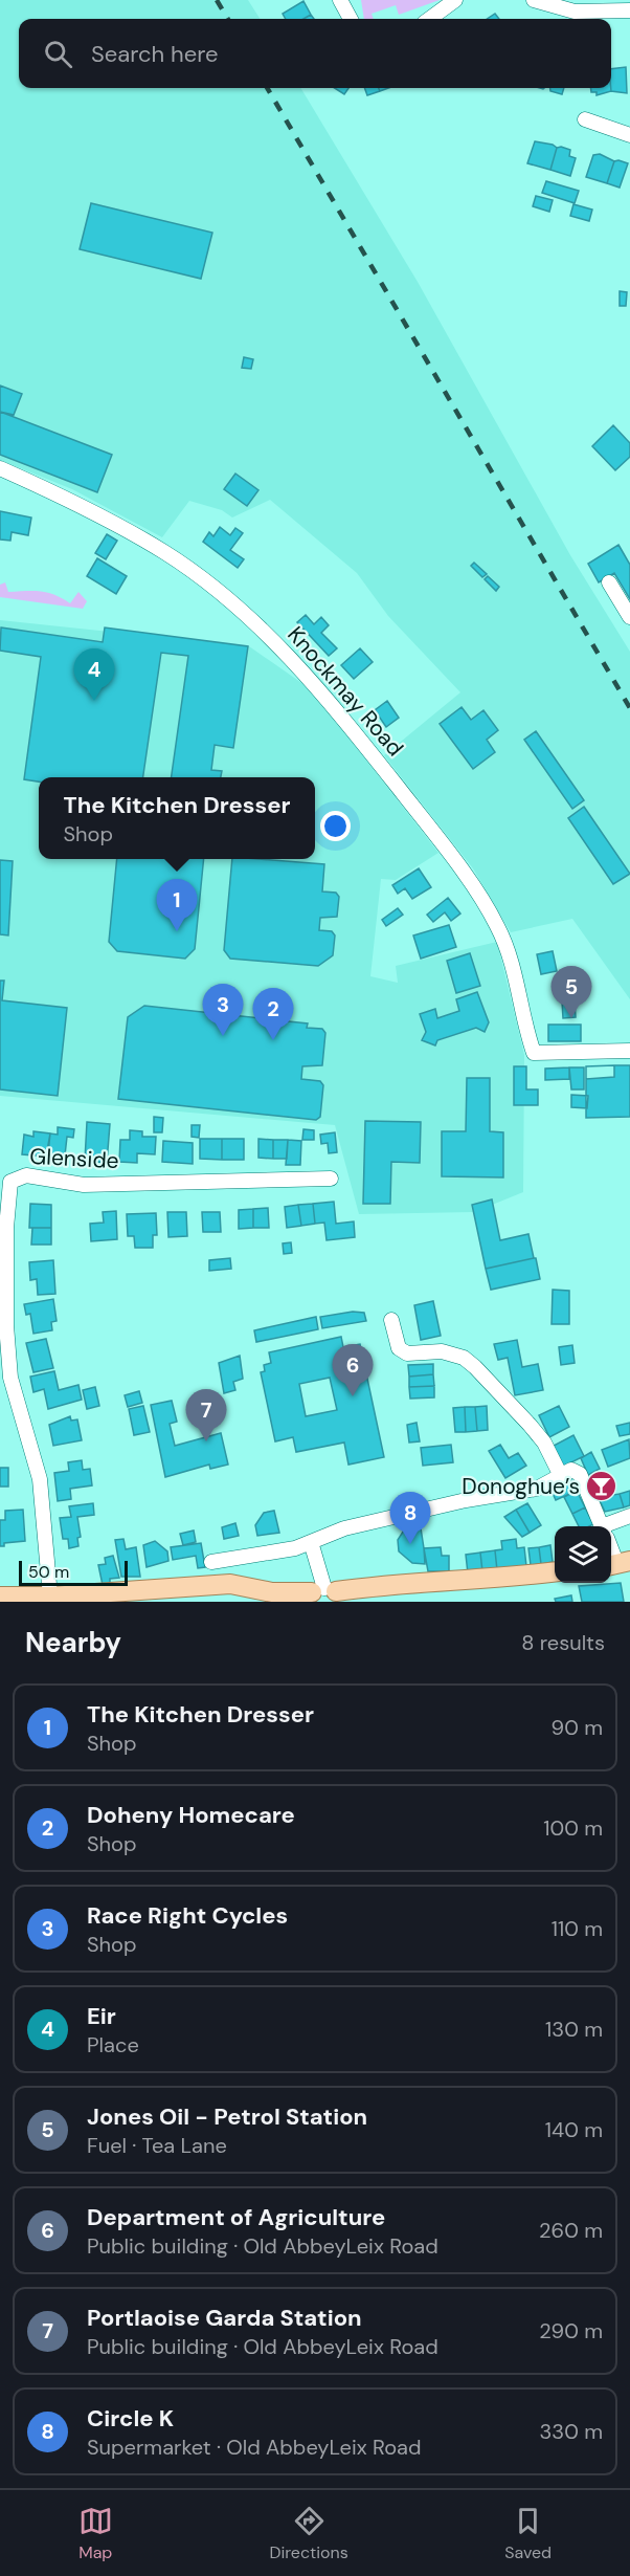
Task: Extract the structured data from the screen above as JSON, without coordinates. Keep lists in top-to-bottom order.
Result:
{
  "streets": {
    "street": ["Knockmay Road", "Glenside"]
  },
  "places": {
    "bar": ["Donoghue’s"]
  },
  "scale_bar": "50 m",
  "page": {
    "search": "Search here",
    "pins": [
      "4",
      "1",
      "5",
      "3",
      "2",
      "6",
      "7",
      "8"
    ],
    "popup": ["The Kitchen Dresser", "Shop"],
    "scale": "50 m",
    "heading": ["Nearby", "8 results"],
    "list": [
      {
        "mark": "1",
        "name": "The Kitchen Dresser",
        "note": "Shop",
        "value": "90 m"
      },
      {
        "mark": "2",
        "name": "Doheny Homecare",
        "note": "Shop",
        "value": "100 m"
      },
      {
        "mark": "3",
        "name": "Race Right Cycles",
        "note": "Shop",
        "value": "110 m"
      },
      {
        "mark": "4",
        "name": "Eir",
        "note": "Place",
        "value": "130 m"
      },
      {
        "mark": "5",
        "name": "Jones Oil - Petrol Station",
        "note": "Fuel · Tea Lane",
        "value": "140 m"
      },
      {
        "mark": "6",
        "name": "Department of Agriculture",
        "note": "Public building · Old AbbeyLeix Road",
        "value": "260 m"
      },
      {
        "mark": "7",
        "name": "Portlaoise Garda Station",
        "note": "Public building · Old AbbeyLeix Road",
        "value": "290 m"
      },
      {
        "mark": "8",
        "name": "Circle K",
        "note": "Supermarket · Old AbbeyLeix Road",
        "value": "330 m"
      }
    ],
    "nav": ["Map", "Directions", "Saved"]
  }
}
